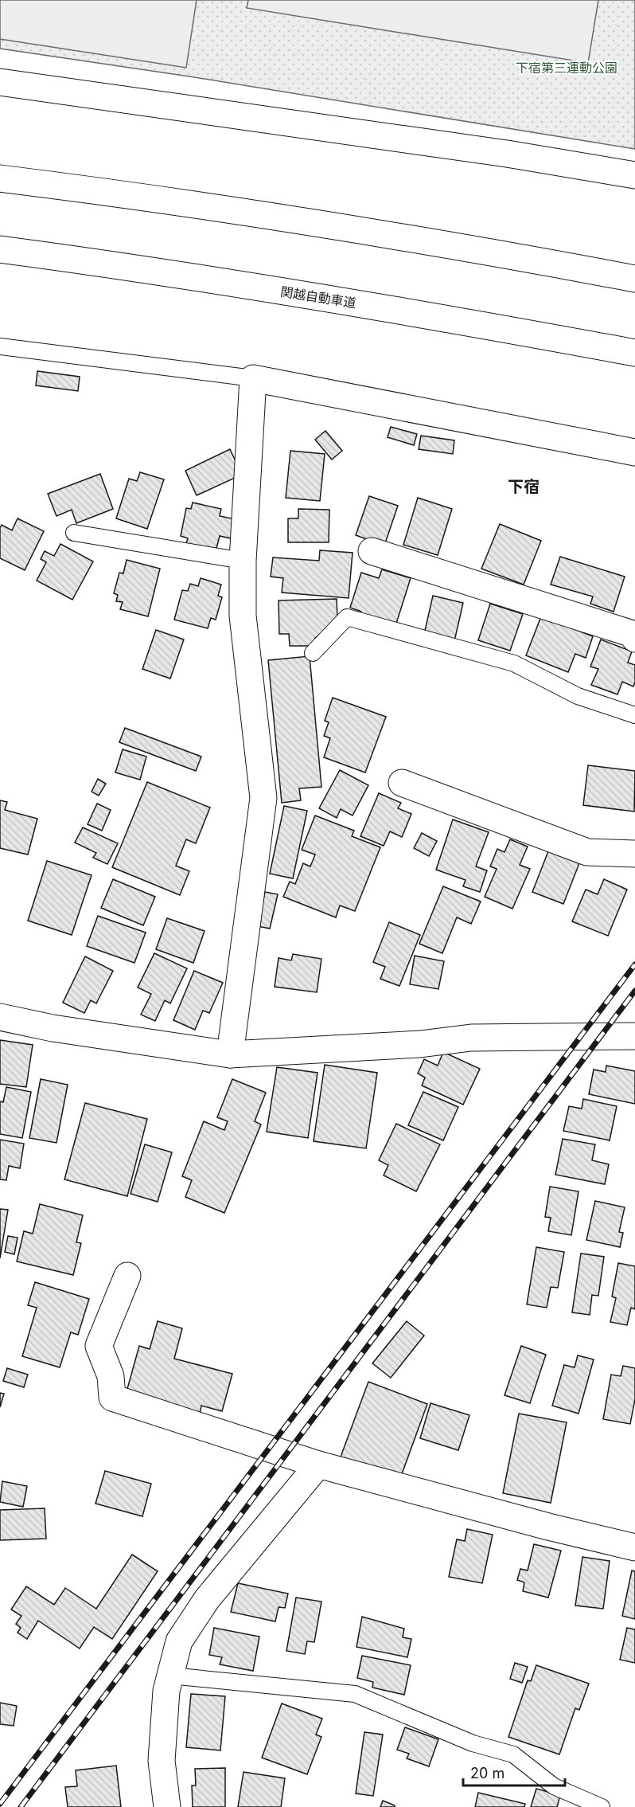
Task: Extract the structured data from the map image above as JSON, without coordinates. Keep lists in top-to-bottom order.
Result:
{
  "streets": {
    "main road": ["関越自動車道"]
  },
  "districts": ["下宿"],
  "parks": ["下宿第三運動公園"],
  "scale_bar": "20 m"
}
